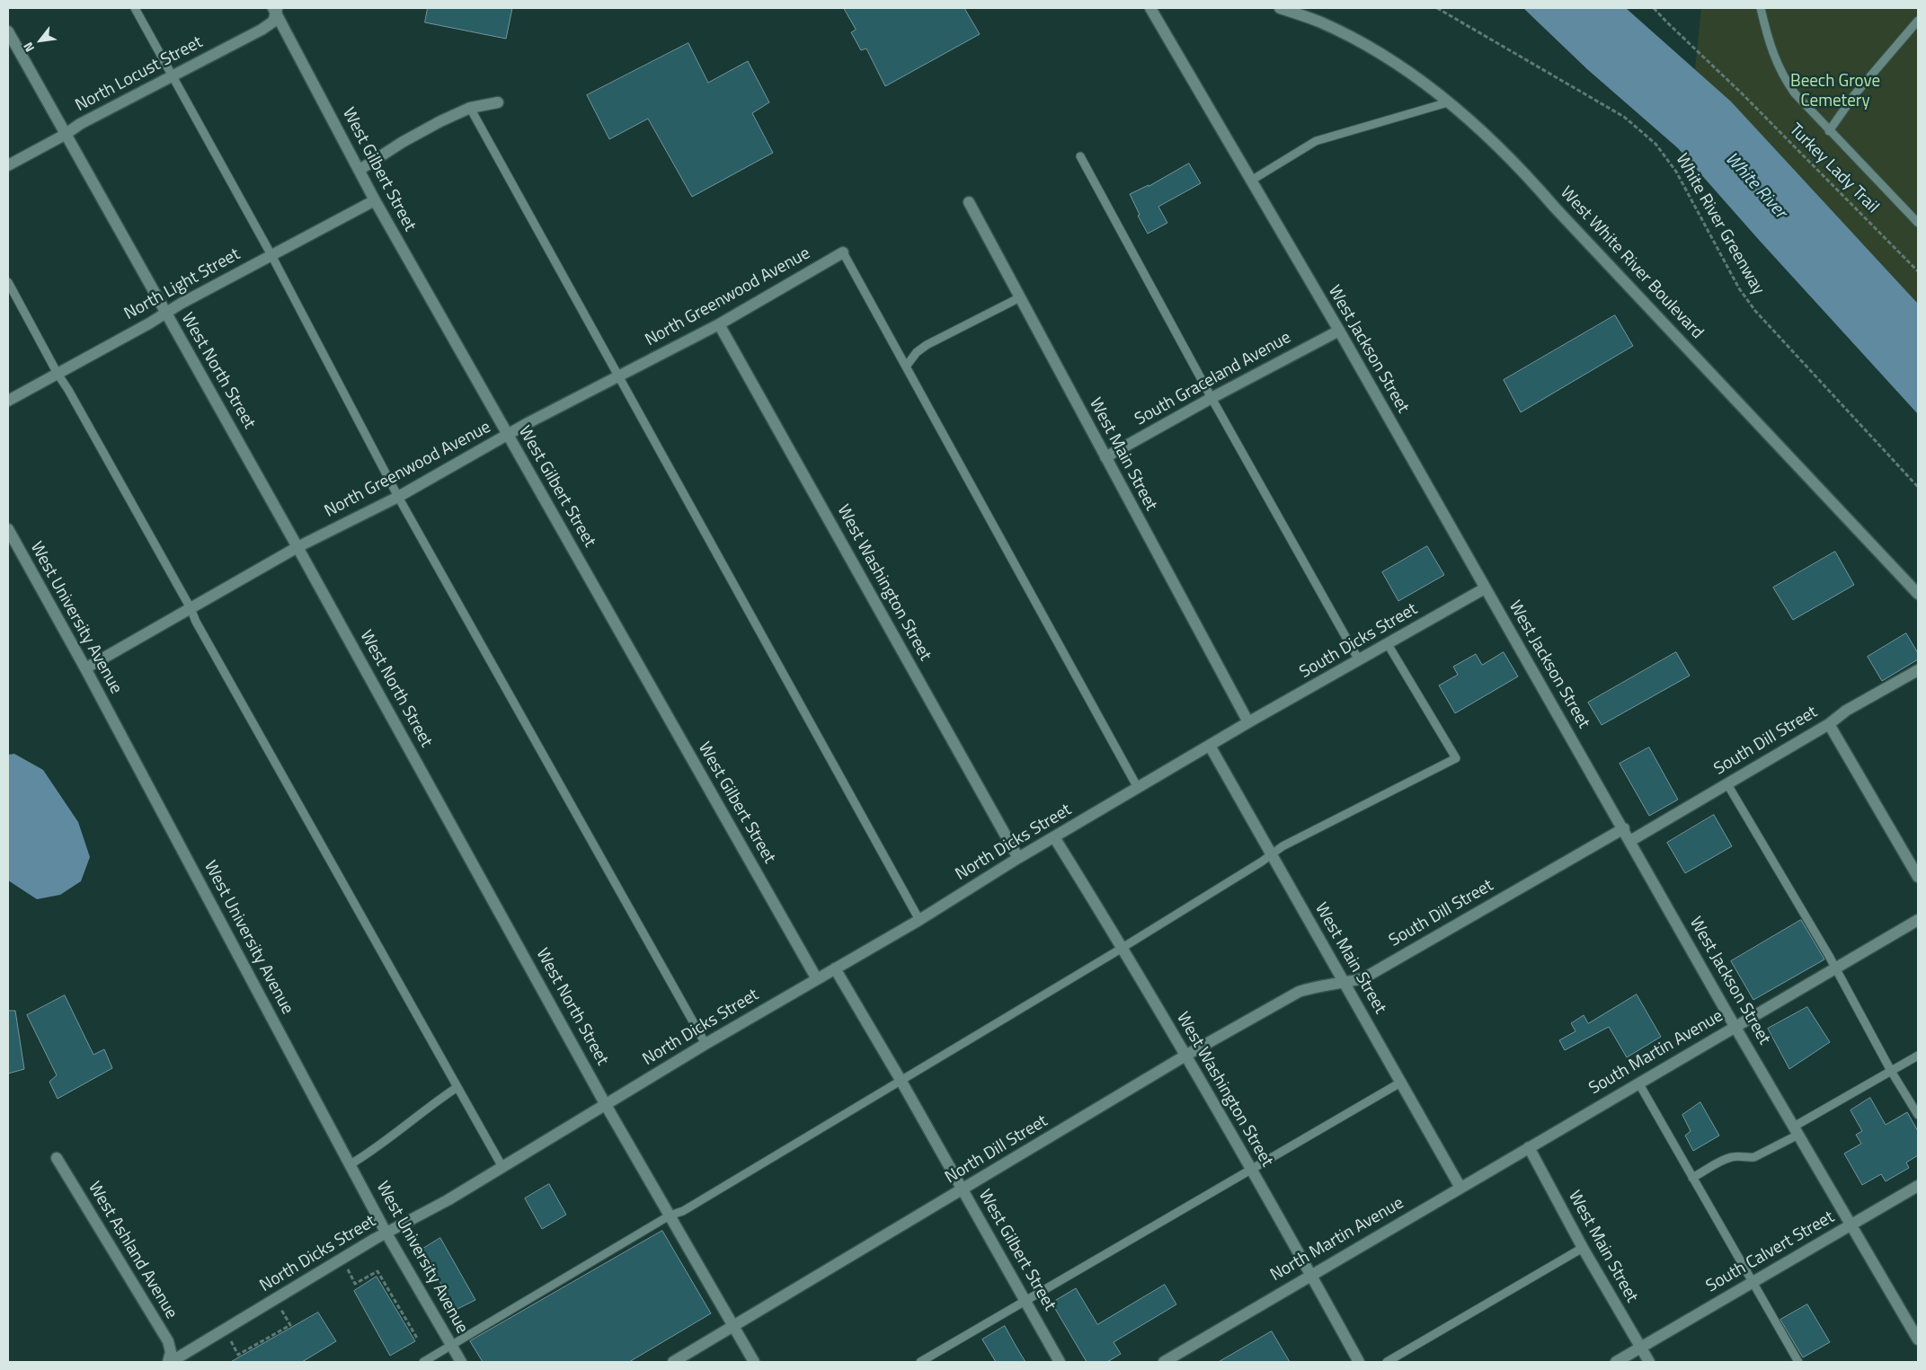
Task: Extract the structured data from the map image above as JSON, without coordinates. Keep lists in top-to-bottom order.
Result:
{
  "streets": {
    "street": [
      "North Locust Street",
      "West Gilbert Street",
      "West White River Boulevard",
      "North Light Street",
      "North Greenwood Avenue",
      "West Jackson Street",
      "West North Street",
      "South Graceland Avenue",
      "West Main Street",
      "West Washington Street",
      "West University Avenue",
      "South Dicks Street",
      "South Dill Street",
      "North Dicks Street",
      "South Martin Avenue",
      "North Dill Street",
      "North Martin Avenue",
      "West Ashland Avenue",
      "South Calvert Street"
    ],
    "path": ["Turkey Lady Trail", "White River Greenway"]
  },
  "crossings": [
    ["North Locust Street", "West Gilbert Street"],
    ["North Locust Street", "West North Street"],
    ["West Gilbert Street", "North Light Street"],
    ["West Gilbert Street", "North Greenwood Avenue"],
    ["West Gilbert Street", "North Dicks Street"],
    ["West Gilbert Street", "North Dill Street"],
    ["North Light Street", "West North Street"],
    ["North Greenwood Avenue", "West North Street"],
    ["North Greenwood Avenue", "West Washington Street"],
    ["North Greenwood Avenue", "West University Avenue"],
    ["West Jackson Street", "South Graceland Avenue"],
    ["West Jackson Street", "South Dicks Street"],
    ["West Jackson Street", "South Dill Street"],
    ["West Jackson Street", "South Martin Avenue"],
    ["West Jackson Street", "South Calvert Street"],
    ["West North Street", "North Dicks Street"],
    ["West North Street", "North Dill Street"],
    ["South Graceland Avenue", "West Main Street"],
    ["West Main Street", "South Dicks Street"],
    ["West Main Street", "South Dill Street"],
    ["West Main Street", "North Dicks Street"],
    ["West Main Street", "South Martin Avenue"],
    ["West Main Street", "North Dill Street"],
    ["West Main Street", "North Martin Avenue"],
    ["West Main Street", "South Calvert Street"],
    ["West Washington Street", "North Dicks Street"],
    ["West Washington Street", "North Dill Street"],
    ["West Washington Street", "North Martin Avenue"],
    ["West University Avenue", "North Dicks Street"],
    ["South Dicks Street", "North Dicks Street"],
    ["South Dill Street", "North Dill Street"],
    ["North Dicks Street", "West Ashland Avenue"],
    ["South Martin Avenue", "North Martin Avenue"]
  ],
  "water": ["White River"],
  "parks": ["Beech Grove Cemetery"],
  "north": "bottom left"
}
